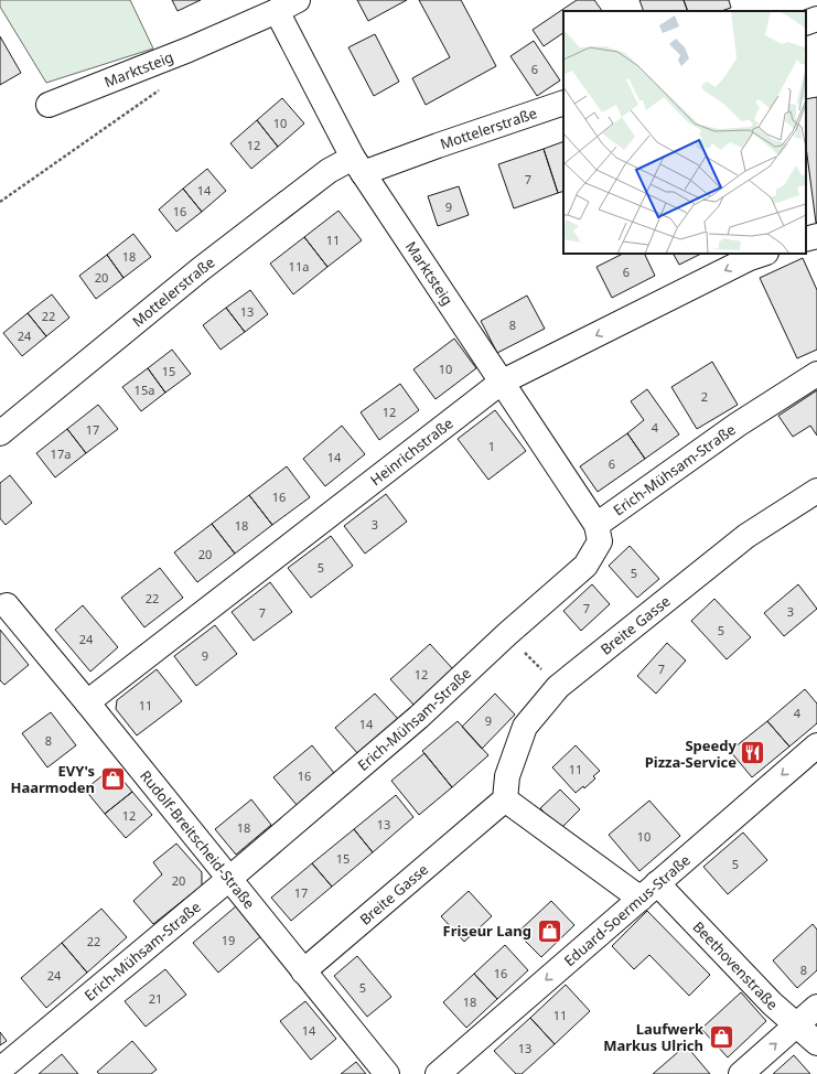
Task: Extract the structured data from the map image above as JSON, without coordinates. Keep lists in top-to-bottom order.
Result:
{
  "streets": {
    "street": [
      "Marktsteig",
      "Mottelerstraße",
      "Heinrichstraße",
      "Erich-Mühsam-Straße",
      "Breite Gasse",
      "Rudolf-Breitscheid-Straße",
      "Eduard-Soermus-Straße",
      "Beethovenstraße"
    ]
  },
  "crossings": [
    ["Marktsteig", "Mottelerstraße"],
    ["Marktsteig", "Heinrichstraße"],
    ["Marktsteig", "Erich-Mühsam-Straße"],
    ["Heinrichstraße", "Rudolf-Breitscheid-Straße"],
    ["Erich-Mühsam-Straße", "Rudolf-Breitscheid-Straße"],
    ["Breite Gasse", "Rudolf-Breitscheid-Straße"],
    ["Eduard-Soermus-Straße", "Beethovenstraße"]
  ],
  "one_way": ["Heinrichstraße", "Eduard-Soermus-Straße"],
  "places": {
    "restaurant": ["Speedy Pizza-Service"],
    "shop": ["EVY's Haarmoden", "Friseur Lang", "Laufwerk Markus Ulrich"]
  },
  "house_numbers": [
    "6",
    "10",
    "12",
    "7",
    "14",
    "9",
    "16",
    "11",
    "18",
    "11a",
    "6",
    "20",
    "13",
    "22",
    "8",
    "24",
    "10",
    "15",
    "15a",
    "2",
    "12",
    "4",
    "17",
    "1",
    "17a",
    "14",
    "6",
    "16",
    "3",
    "18",
    "20",
    "5",
    "5",
    "22",
    "7",
    "3",
    "7",
    "5",
    "24",
    "9",
    "7",
    "12",
    "11",
    "4",
    "9",
    "14",
    "8",
    "11",
    "16",
    "12",
    "13",
    "18",
    "10",
    "15",
    "5",
    "20",
    "17",
    "19",
    "22",
    "8",
    "16",
    "24",
    "5",
    "21",
    "18",
    "11",
    "14",
    "13"
  ]
}
